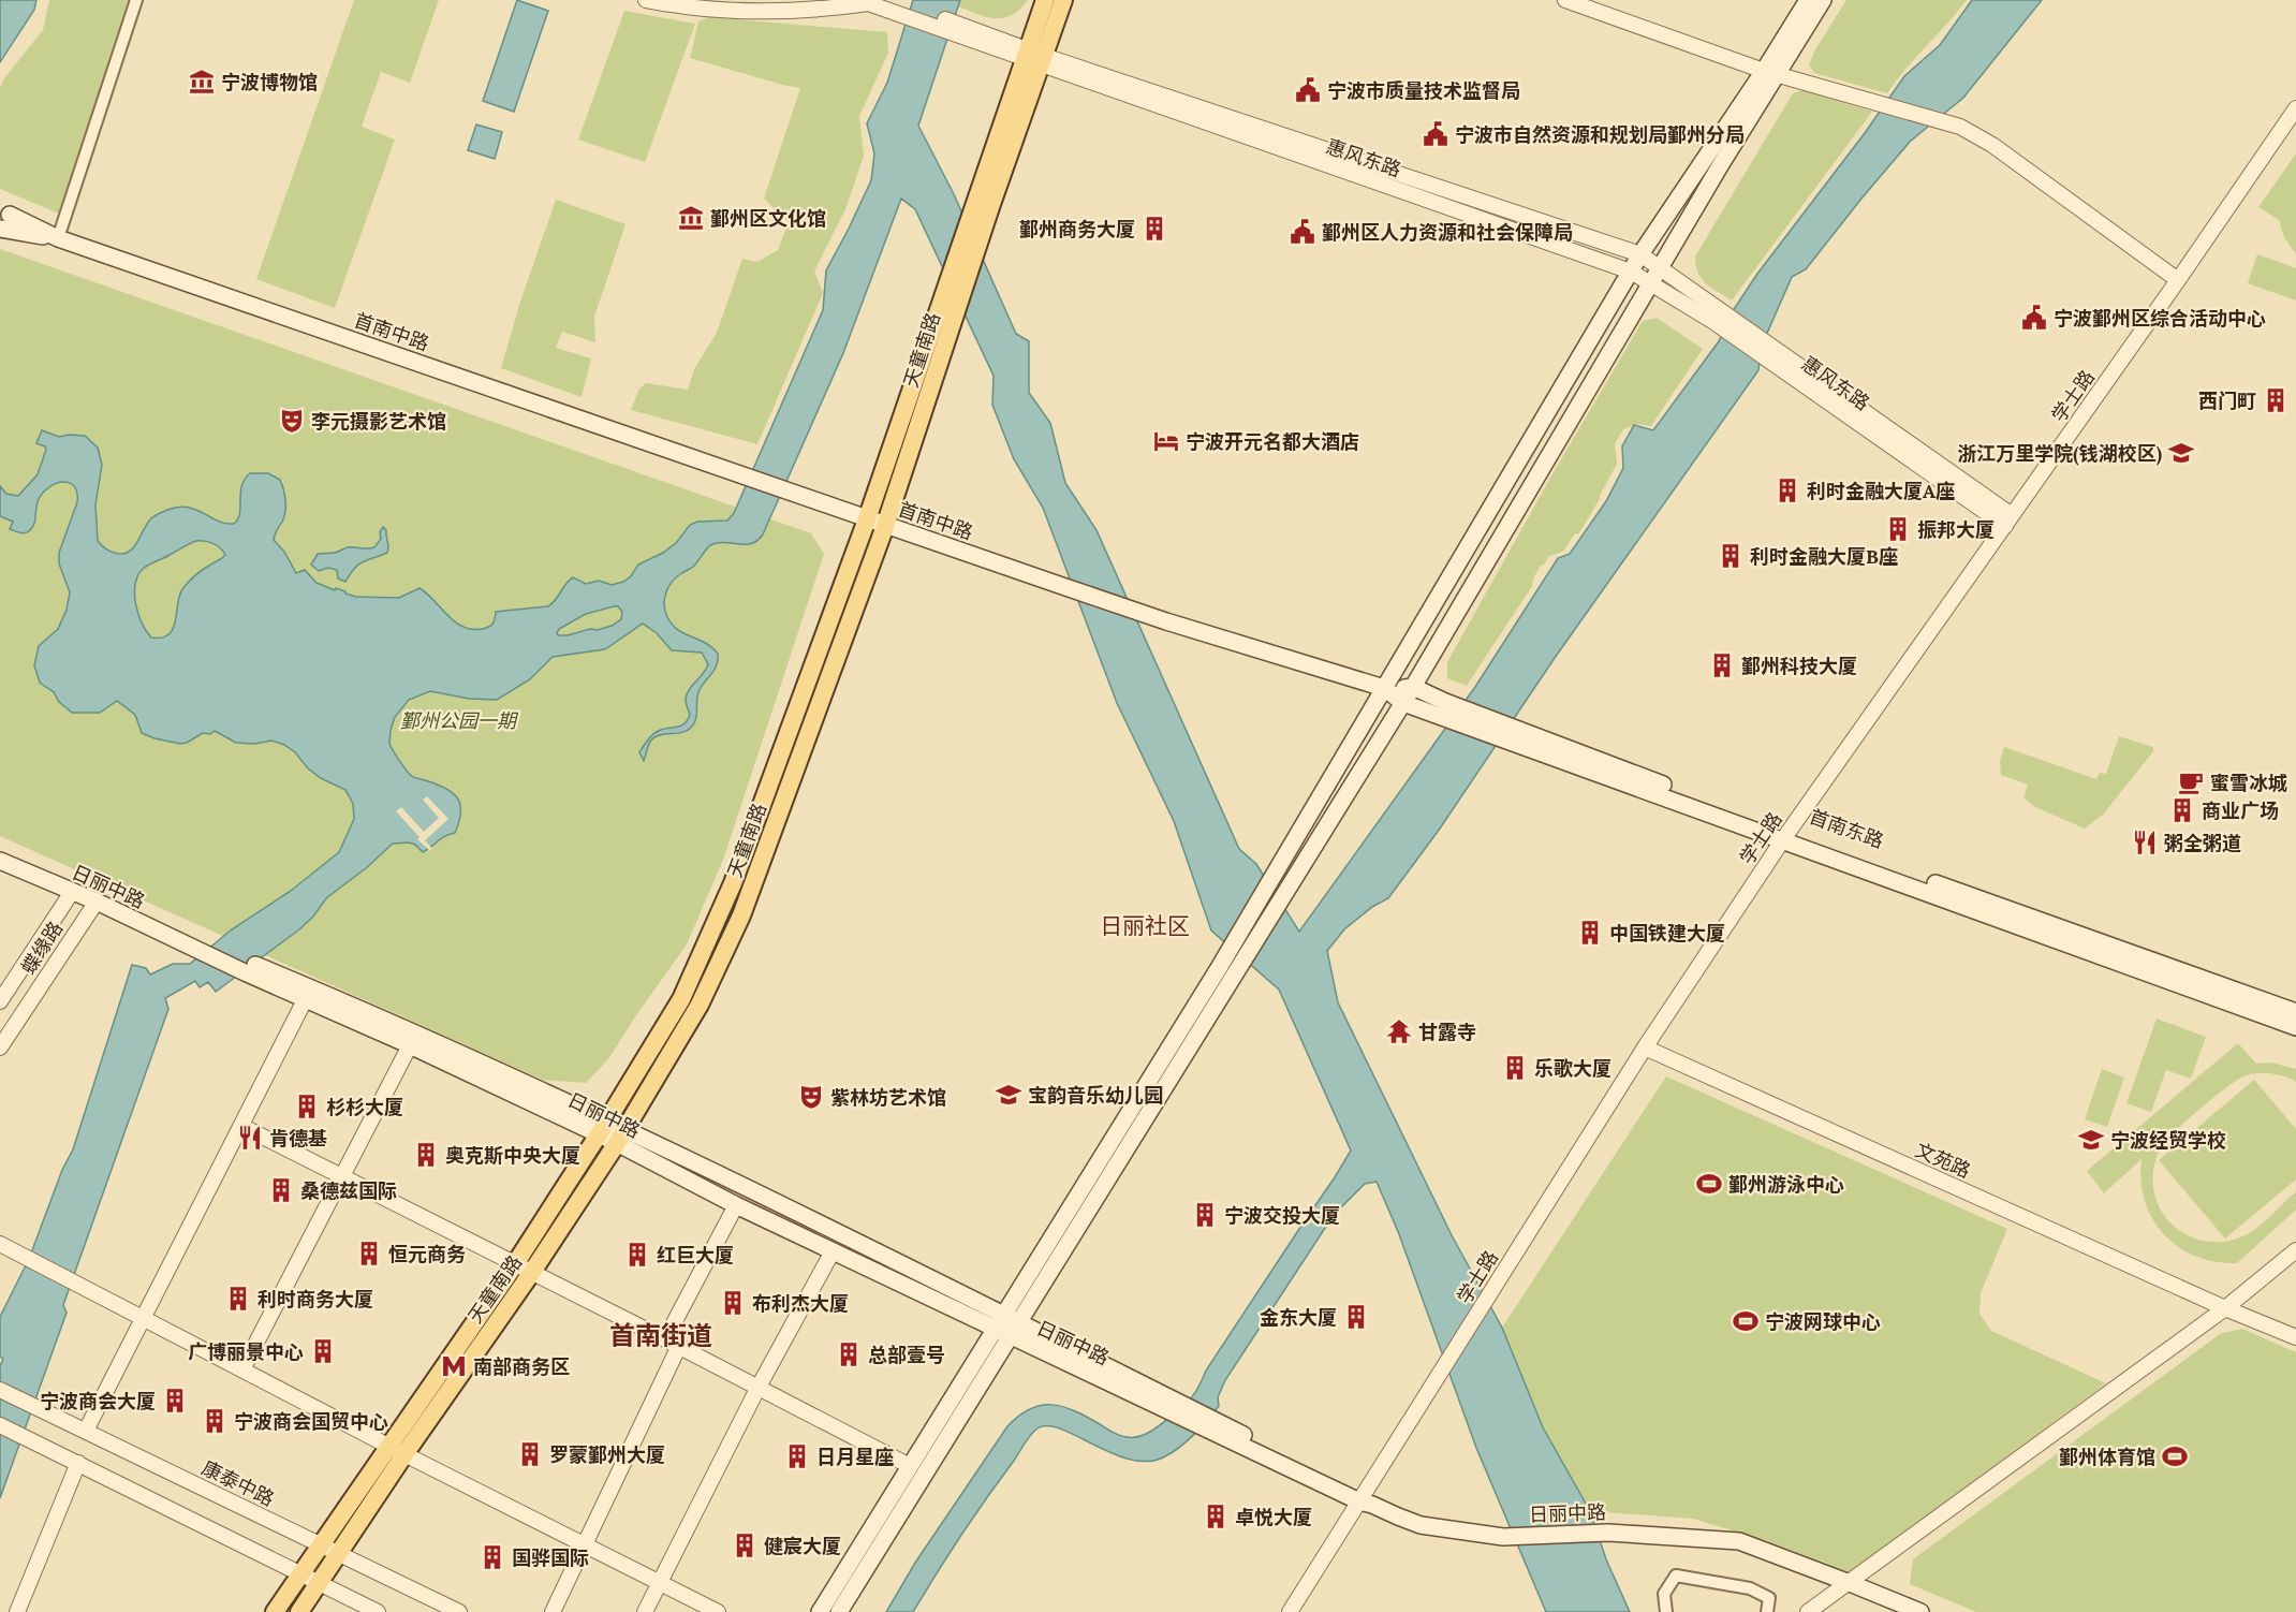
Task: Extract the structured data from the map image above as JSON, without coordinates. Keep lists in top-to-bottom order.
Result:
{
  "streets": {
    "main road": [
      "首南中路",
      "天童南路",
      "首南东路",
      "日丽中路"
    ],
    "street": [
      "惠风东路",
      "学士路",
      "蝶缘路",
      "文苑路",
      "康泰中路"
    ]
  },
  "crossings": [
    ["惠风东路", "天童南路"],
    ["惠风东路", "学士路"],
    ["首南中路", "天童南路"],
    ["首南中路", "首南东路"],
    ["天童南路", "日丽中路"],
    ["天童南路", "康泰中路"],
    ["学士路", "首南东路"],
    ["学士路", "日丽中路"],
    ["学士路", "文苑路"],
    ["日丽中路", "蝶缘路"]
  ],
  "districts": ["日丽社区", "首南街道"],
  "parks": ["鄞州公园一期"],
  "places": {
    "museum": ["宁波博物馆", "鄞州区文化馆"],
    "public building": [
      "宁波市质量技术监督局",
      "宁波市自然资源和规划局鄞州分局",
      "鄞州区人力资源和社会保障局",
      "宁波鄞州区综合活动中心"
    ],
    "building": [
      "鄞州商务大厦",
      "西门町",
      "利时金融大厦A座",
      "振邦大厦",
      "利时金融大厦B座",
      "鄞州科技大厦",
      "商业广场",
      "中国铁建大厦",
      "乐歌大厦",
      "杉杉大厦",
      "奥克斯中央大厦",
      "桑德兹国际",
      "宁波交投大厦",
      "恒元商务",
      "红巨大厦",
      "利时商务大厦",
      "布利杰大厦",
      "金东大厦",
      "广博丽景中心",
      "总部壹号",
      "宁波商会大厦",
      "宁波商会国贸中心",
      "罗蒙鄞州大厦",
      "日月星座",
      "卓悦大厦",
      "健宸大厦",
      "国骅国际"
    ],
    "theatre": ["李元摄影艺术馆", "紫林坊艺术馆"],
    "hotel": ["宁波开元名都大酒店"],
    "school or university": ["浙江万里学院(钱湖校区)", "宝韵音乐幼儿园", "宁波经贸学校"],
    "cafe": ["蜜雪冰城"],
    "restaurant": ["粥全粥道", "肯德基"],
    "temple": ["甘露寺"],
    "sports": ["鄞州游泳中心", "宁波网球中心", "鄞州体育馆"],
    "metro station": ["南部商务区"]
  }
}
